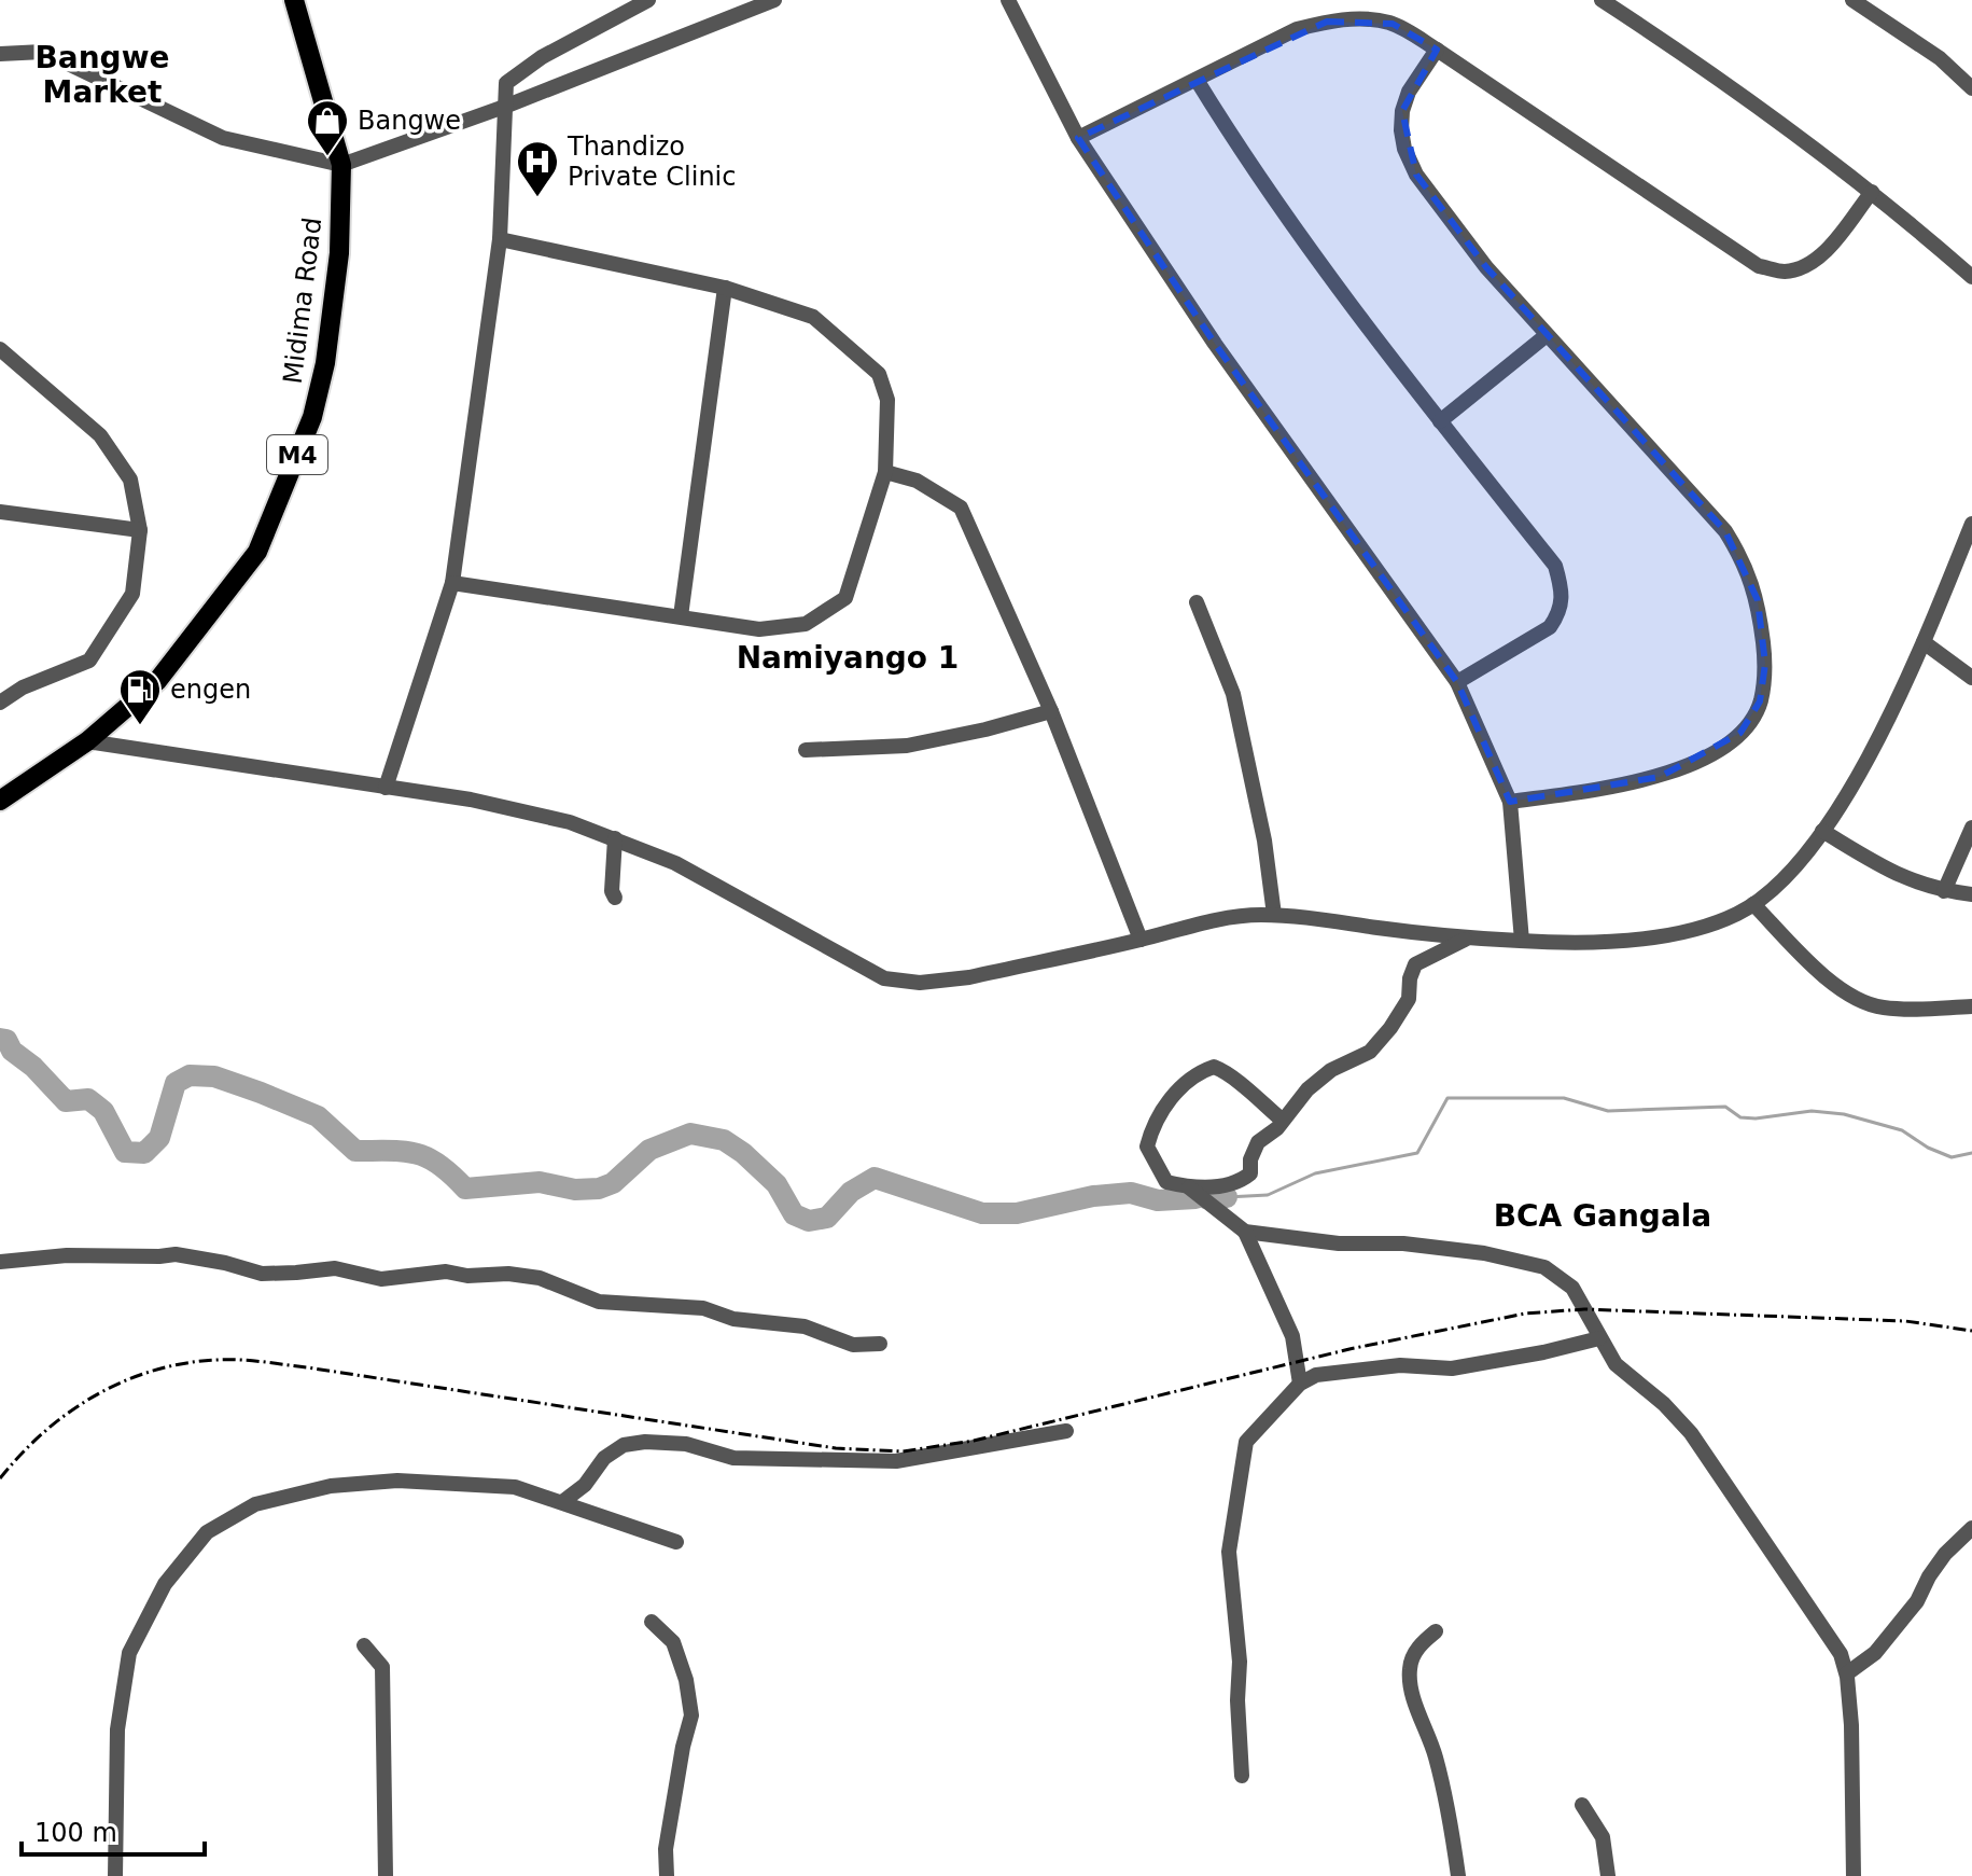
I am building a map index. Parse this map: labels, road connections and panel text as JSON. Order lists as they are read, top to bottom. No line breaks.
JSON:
{"streets":{"main road":["Midima Road","M4"]},"districts":["Bangwe Market","Namiyango 1","BCA Gangala"],"places":{"shop":["Bangwe"],"hospital":["Thandizo Private Clinic"],"fuel station":["engen"]},"scale_bar":"100 m"}
